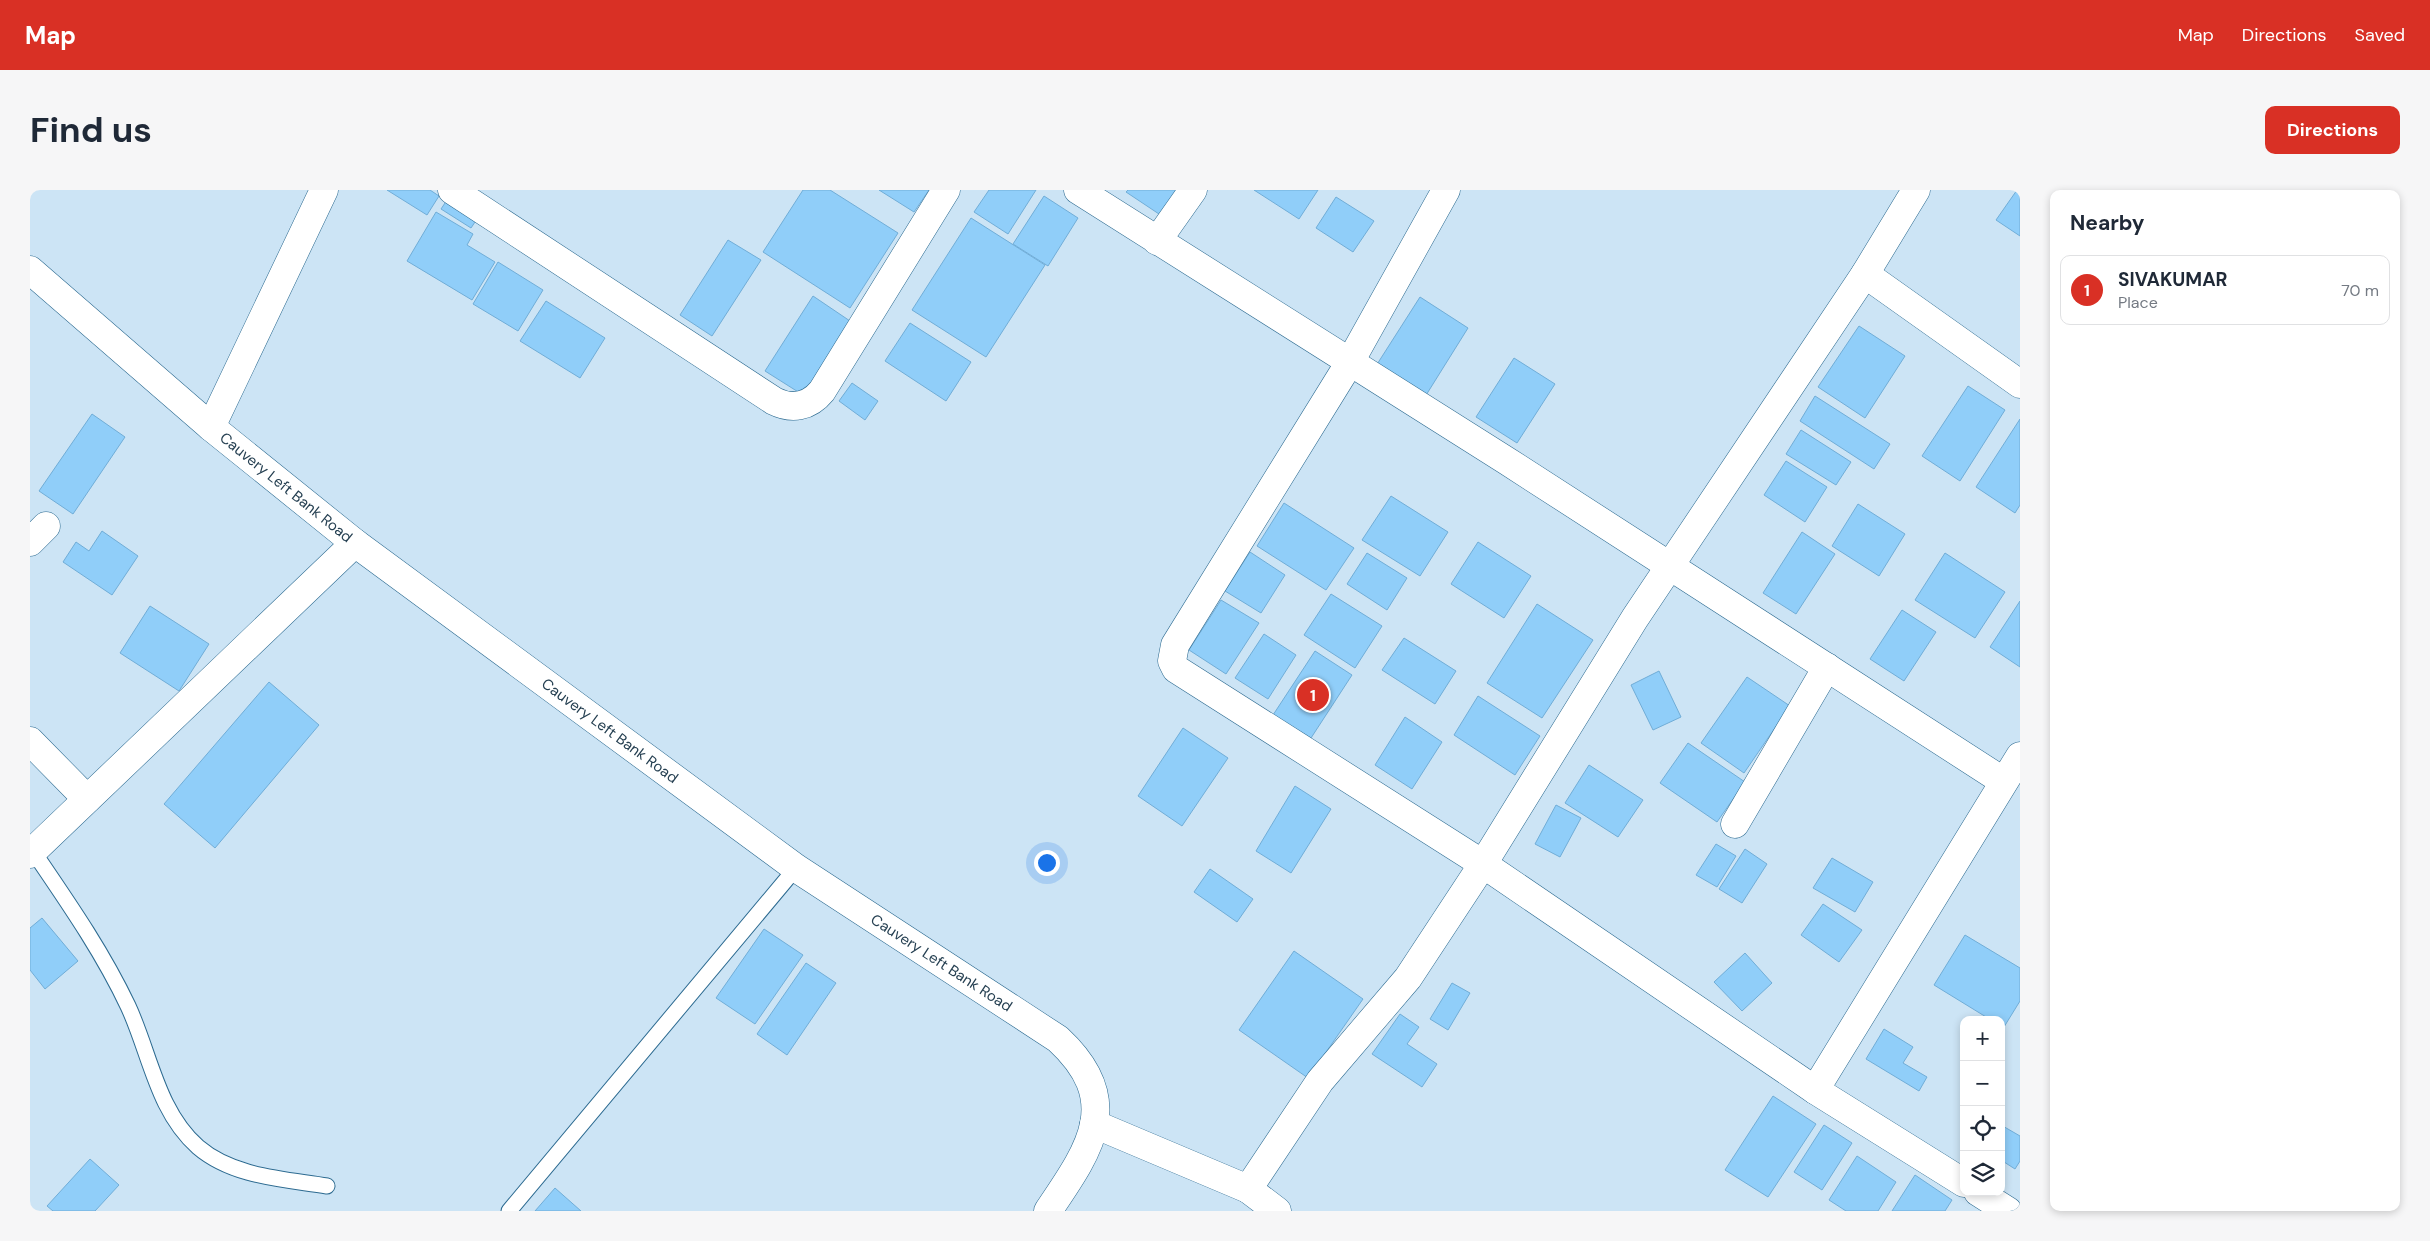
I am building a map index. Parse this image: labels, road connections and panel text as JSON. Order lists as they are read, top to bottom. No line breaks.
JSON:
{"streets":{"street":["Cauvery Left Bank Road"]},"page":{"header":"Map","nav":["Map","Directions","Saved"],"buttons":"Directions","title":"Find us","heading":"Nearby","list":[{"mark":"1","name":"SIVAKUMAR","note":"Place","value":"70 m"}],"pins":"1","map_buttons":["+","−"]}}
